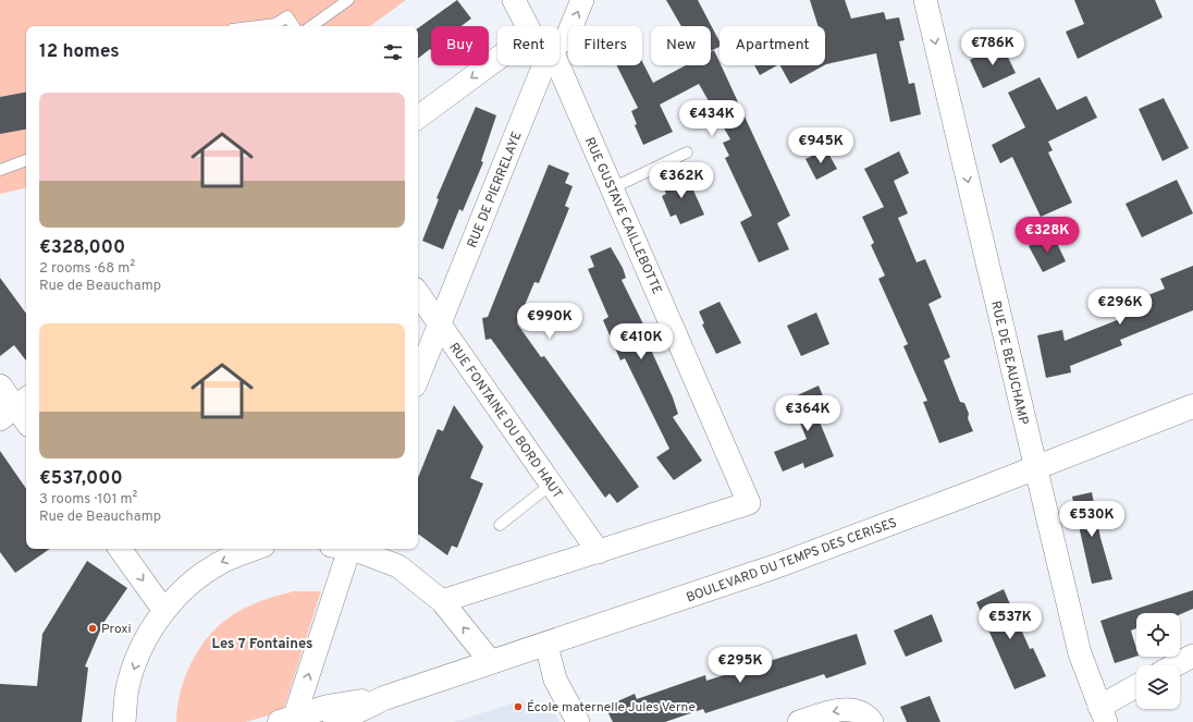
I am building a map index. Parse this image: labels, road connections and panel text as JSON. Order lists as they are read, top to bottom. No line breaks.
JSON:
{"streets":{"main road":["BOULEVARD DU TEMPS DES CERISES"],"street":["RUE DE PIERRELAYE","RUE GUSTAVE CAILLEBOTTE","RUE DE BEAUCHAMP","RUE FONTAINE DU BORD HAUT"]},"crossings":[["RUE DE PIERRELAYE","RUE FONTAINE DU BORD HAUT"],["RUE GUSTAVE CAILLEBOTTE","RUE FONTAINE DU BORD HAUT"],["RUE DE BEAUCHAMP","BOULEVARD DU TEMPS DES CERISES"]],"one_way":["RUE DE BEAUCHAMP"],"districts":["Les 7 Fontaines"],"places":["Proxi","École maternelle Jules Verne"],"page":{"chip":["Buy","Rent","Filters","New","Apartment"],"heading":"12 homes","price":["€786K","€434K","€945K","€362K","€328K","€296K","€990K","€410K","€364K","€530K","€537K","€295K"],"list":[{"name":"€328,000","note":"2 rooms · 68 m² · Rue de Beauchamp"},{"name":"€537,000","note":"3 rooms · 101 m² · Rue de Beauchamp"}]}}
